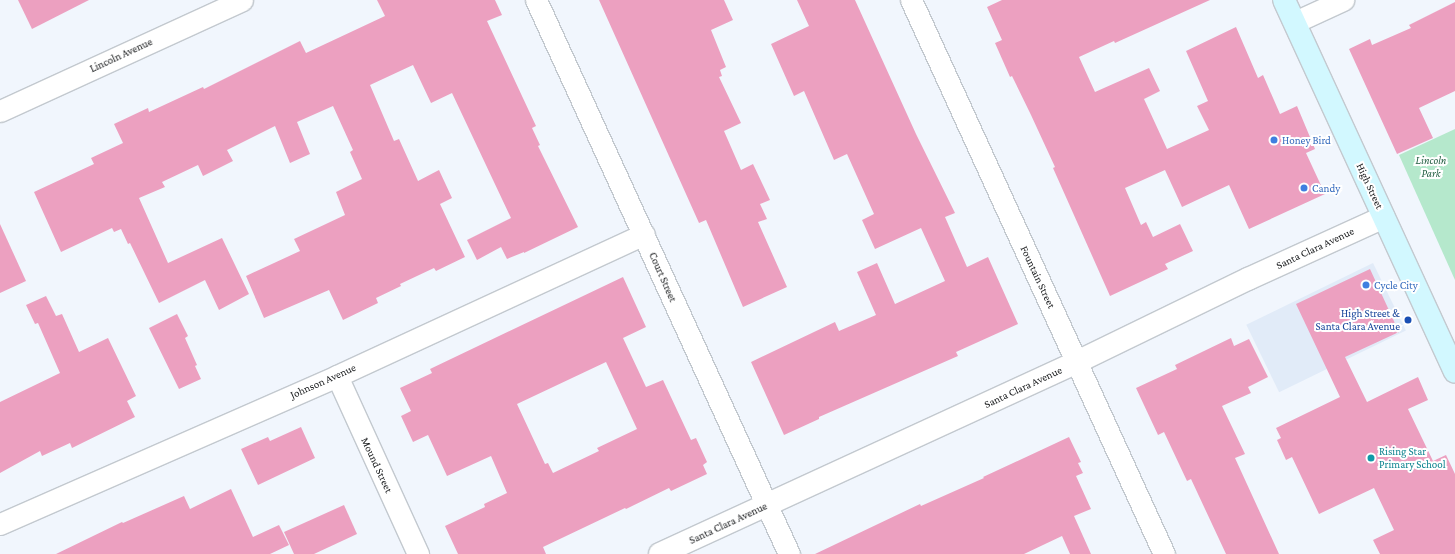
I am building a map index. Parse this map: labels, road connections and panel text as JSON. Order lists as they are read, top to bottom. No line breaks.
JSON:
{"streets":{"main road":["High Street"],"street":["Lincoln Avenue","Santa Clara Avenue","Court Street","Fountain Street","Johnson Avenue","Mound Street"]},"crossings":[["High Street","Santa Clara Avenue"],["Santa Clara Avenue","Court Street"],["Santa Clara Avenue","Fountain Street"],["Court Street","Johnson Avenue"],["Johnson Avenue","Mound Street"]],"parks":["Lincoln Park"],"places":["Honey Bird","Candy","Cycle City","High Street & Santa Clara Avenue","Rising Star Primary School"]}
